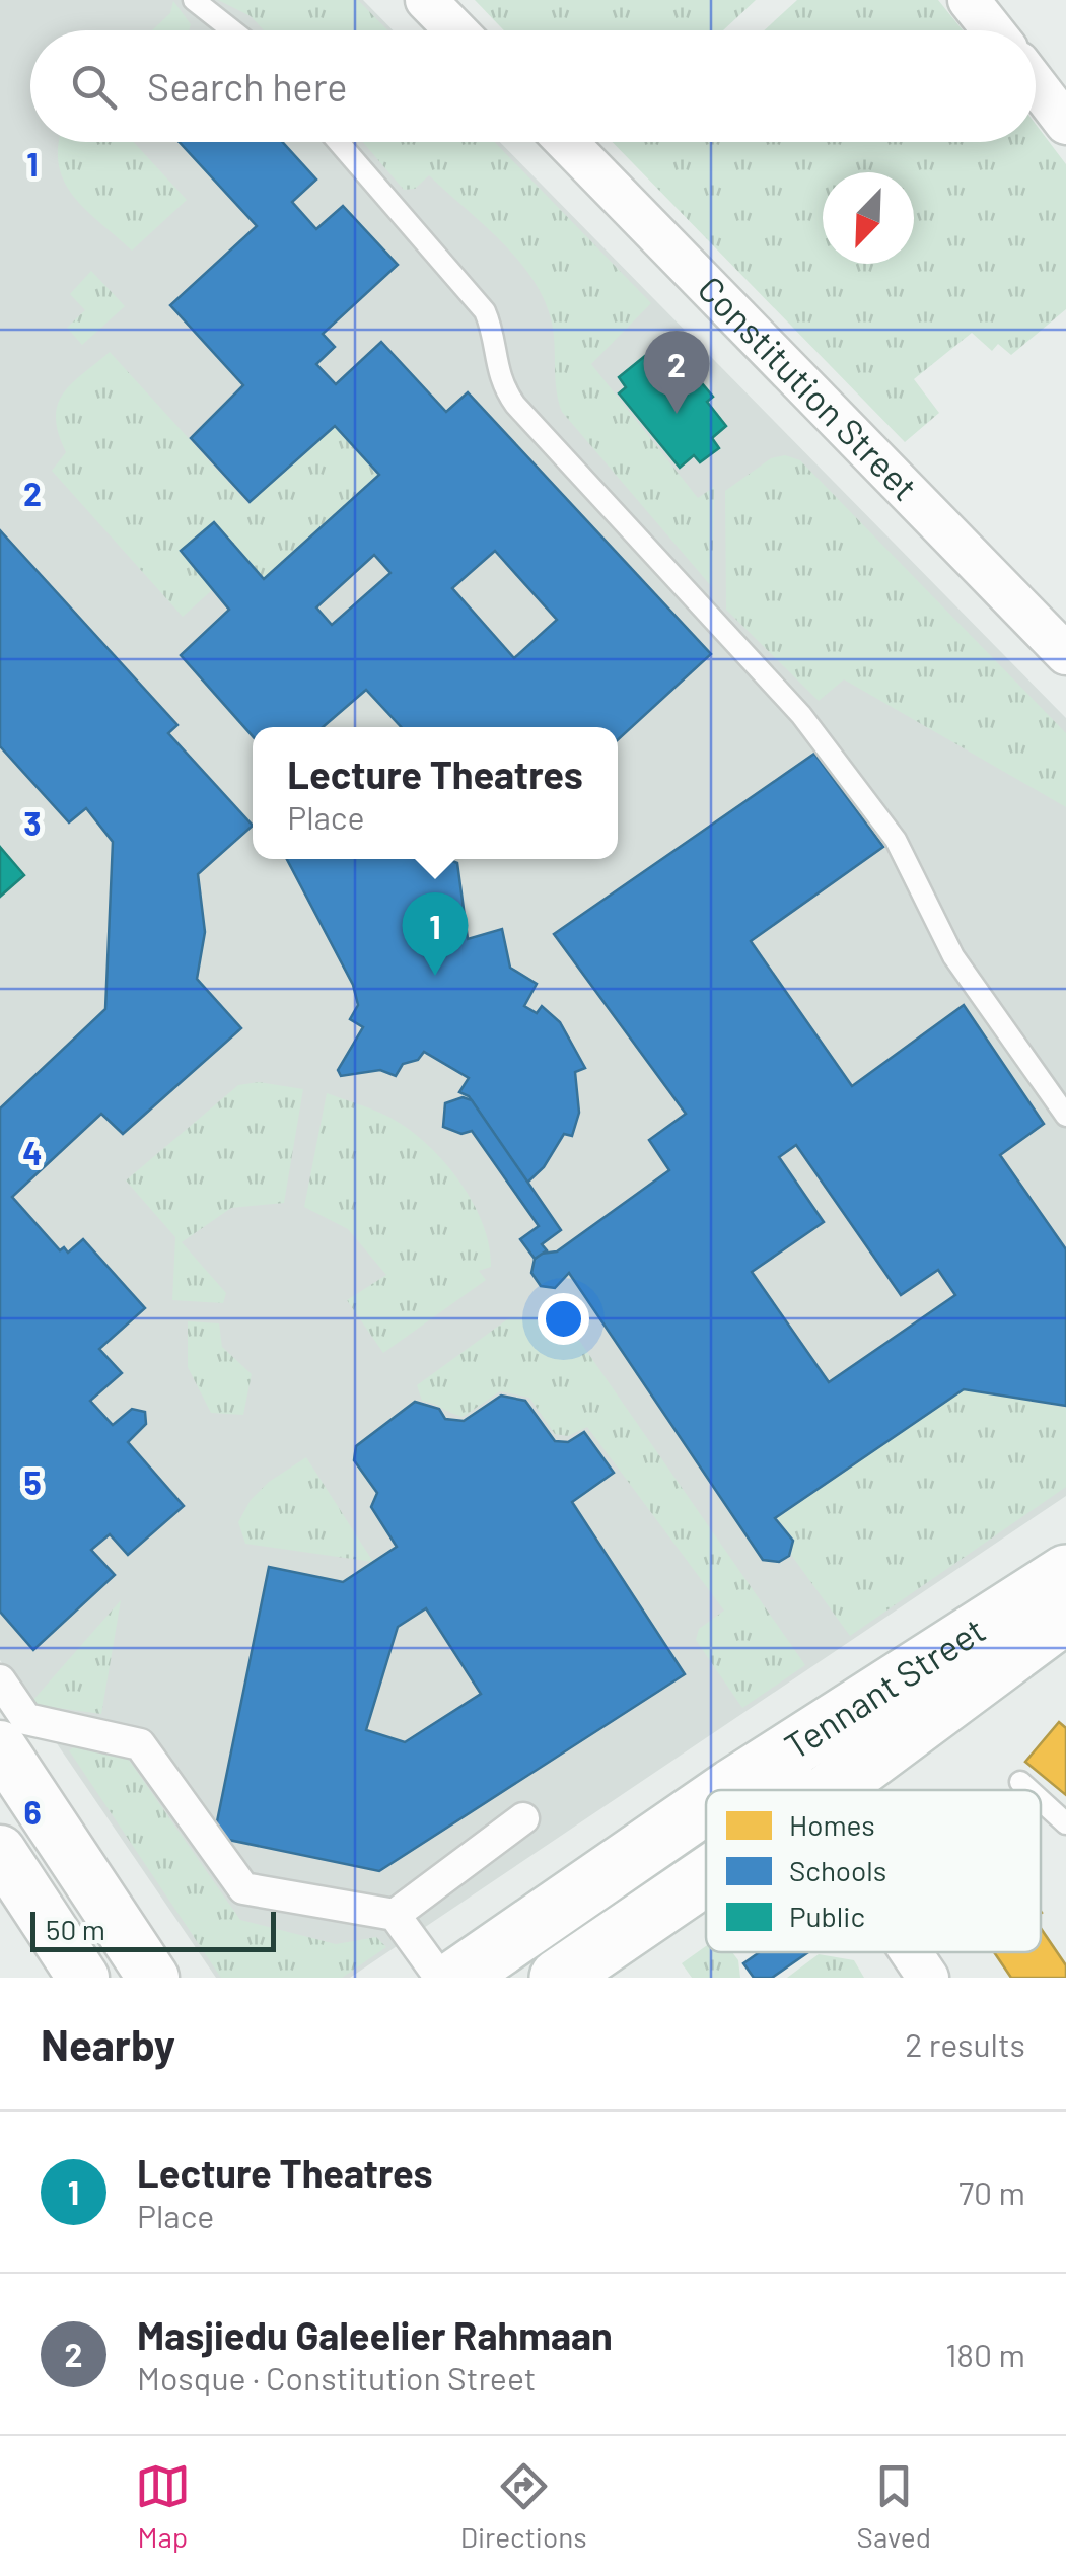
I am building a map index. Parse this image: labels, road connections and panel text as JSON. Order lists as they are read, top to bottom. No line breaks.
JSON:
{"streets":{"main road":["Tennant Street"],"street":["Constitution Street"]},"legend":["Homes","Schools","Public"],"scale_bar":"50 m","north":"bottom left","page":{"search":"Search here","pins":["2","1"],"popup":["Lecture Theatres","Place"],"scale":"50 m","heading":["Nearby","2 results"],"list":[{"mark":"1","name":"Lecture Theatres","note":"Place","value":"70 m"},{"mark":"2","name":"Masjiedu Galeelier Rahmaan","note":"Mosque · Constitution Street","value":"180 m"}],"nav":["Map","Directions","Saved"]},"grid":{"rows":["1","2","3","4","5","6"]}}
